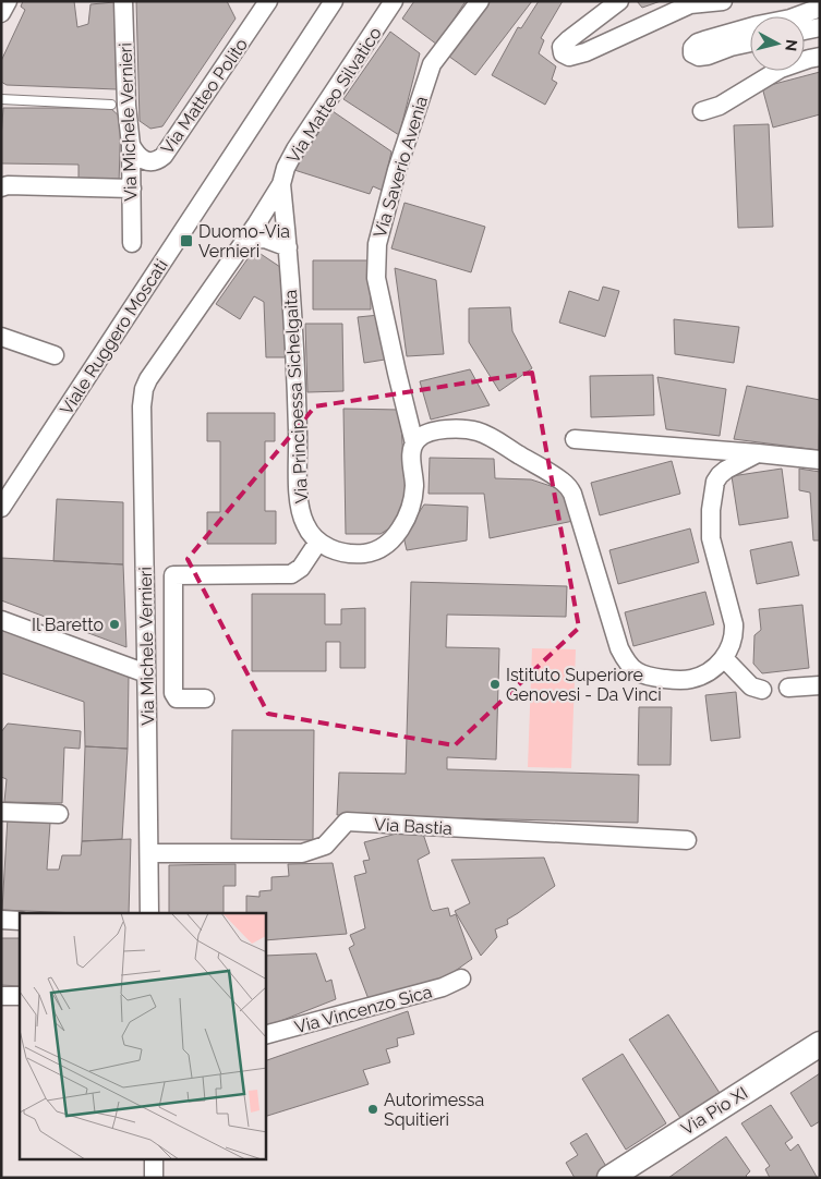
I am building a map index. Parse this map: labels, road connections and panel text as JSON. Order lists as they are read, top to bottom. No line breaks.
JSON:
{"streets":{"street":["Via Matteo Silvatico","Via Matteo Polito","Via Michele Vernieri","Via Saverio Avenia","Viale Ruggero Moscati","Via Principessa Sichelgaita","Via Bastia","Via Vincenzo Sica","Via Pio XI"]},"crossings":[["Via Matteo Silvatico","Via Michele Vernieri"],["Via Matteo Silvatico","Via Principessa Sichelgaita"],["Via Matteo Polito","Via Michele Vernieri"],["Via Michele Vernieri","Via Bastia"],["Via Saverio Avenia","Via Principessa Sichelgaita"]],"places":{"transit":["Duomo-Via Vernieri"],"other":["Il Baretto","Istituto Superiore Genovesi - Da Vinci","Autorimessa Squitieri"]},"north":"right"}
